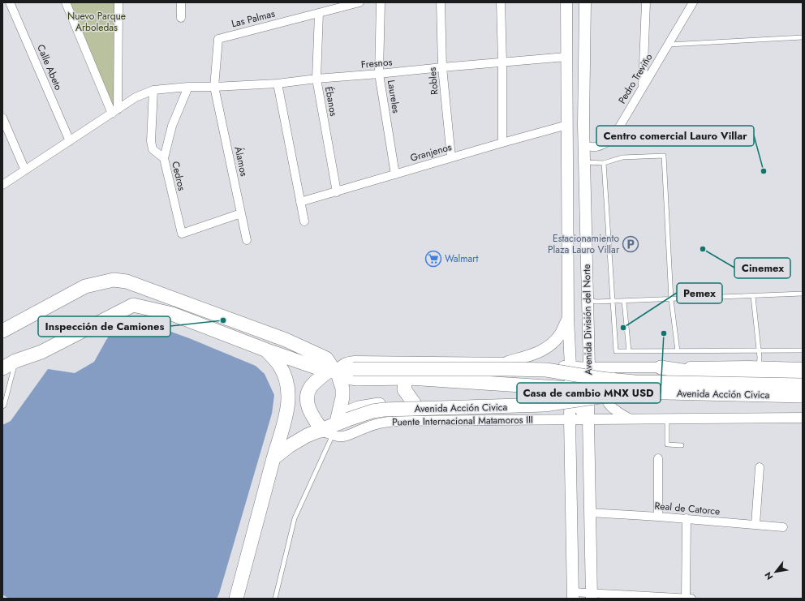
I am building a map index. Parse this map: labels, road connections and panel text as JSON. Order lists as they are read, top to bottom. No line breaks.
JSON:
{"streets":{"highway":["Avenida Acción Civica","Puente Internacional Matamoros III"],"main road":["Avenida División del Norte"],"street":["Las Palmas","Fresnos","Calle Abeto","Pedro Treviño","Robles","Laureles","Ébanos","Granjenos","Álamos","Cedros","Real de Catorce"]},"crossings":[["Las Palmas","Fresnos"],["Las Palmas","Ébanos"],["Las Palmas","Álamos"],["Fresnos","Calle Abeto"],["Fresnos","Robles"],["Fresnos","Laureles"],["Fresnos","Ébanos"],["Fresnos","Álamos"],["Fresnos","Cedros"],["Fresnos","Avenida División del Norte"],["Pedro Treviño","Avenida División del Norte"],["Robles","Granjenos"],["Laureles","Granjenos"],["Ébanos","Granjenos"],["Granjenos","Avenida División del Norte"],["Álamos","Cedros"],["Avenida División del Norte","Puente Internacional Matamoros III"],["Avenida División del Norte","Real de Catorce"],["Avenida Acción Civica","Puente Internacional Matamoros III"]],"parks":["Nuevo Parque Arboledas"],"places":{"other":["Centro comercial Lauro Villar","Cinemex","Inspección de Camiones","Pemex","Casa de cambio MNX USD"],"parking":["Estacionamiento Plaza Lauro Villar"],"supermarket":["Walmart"]},"north":"bottom left"}
